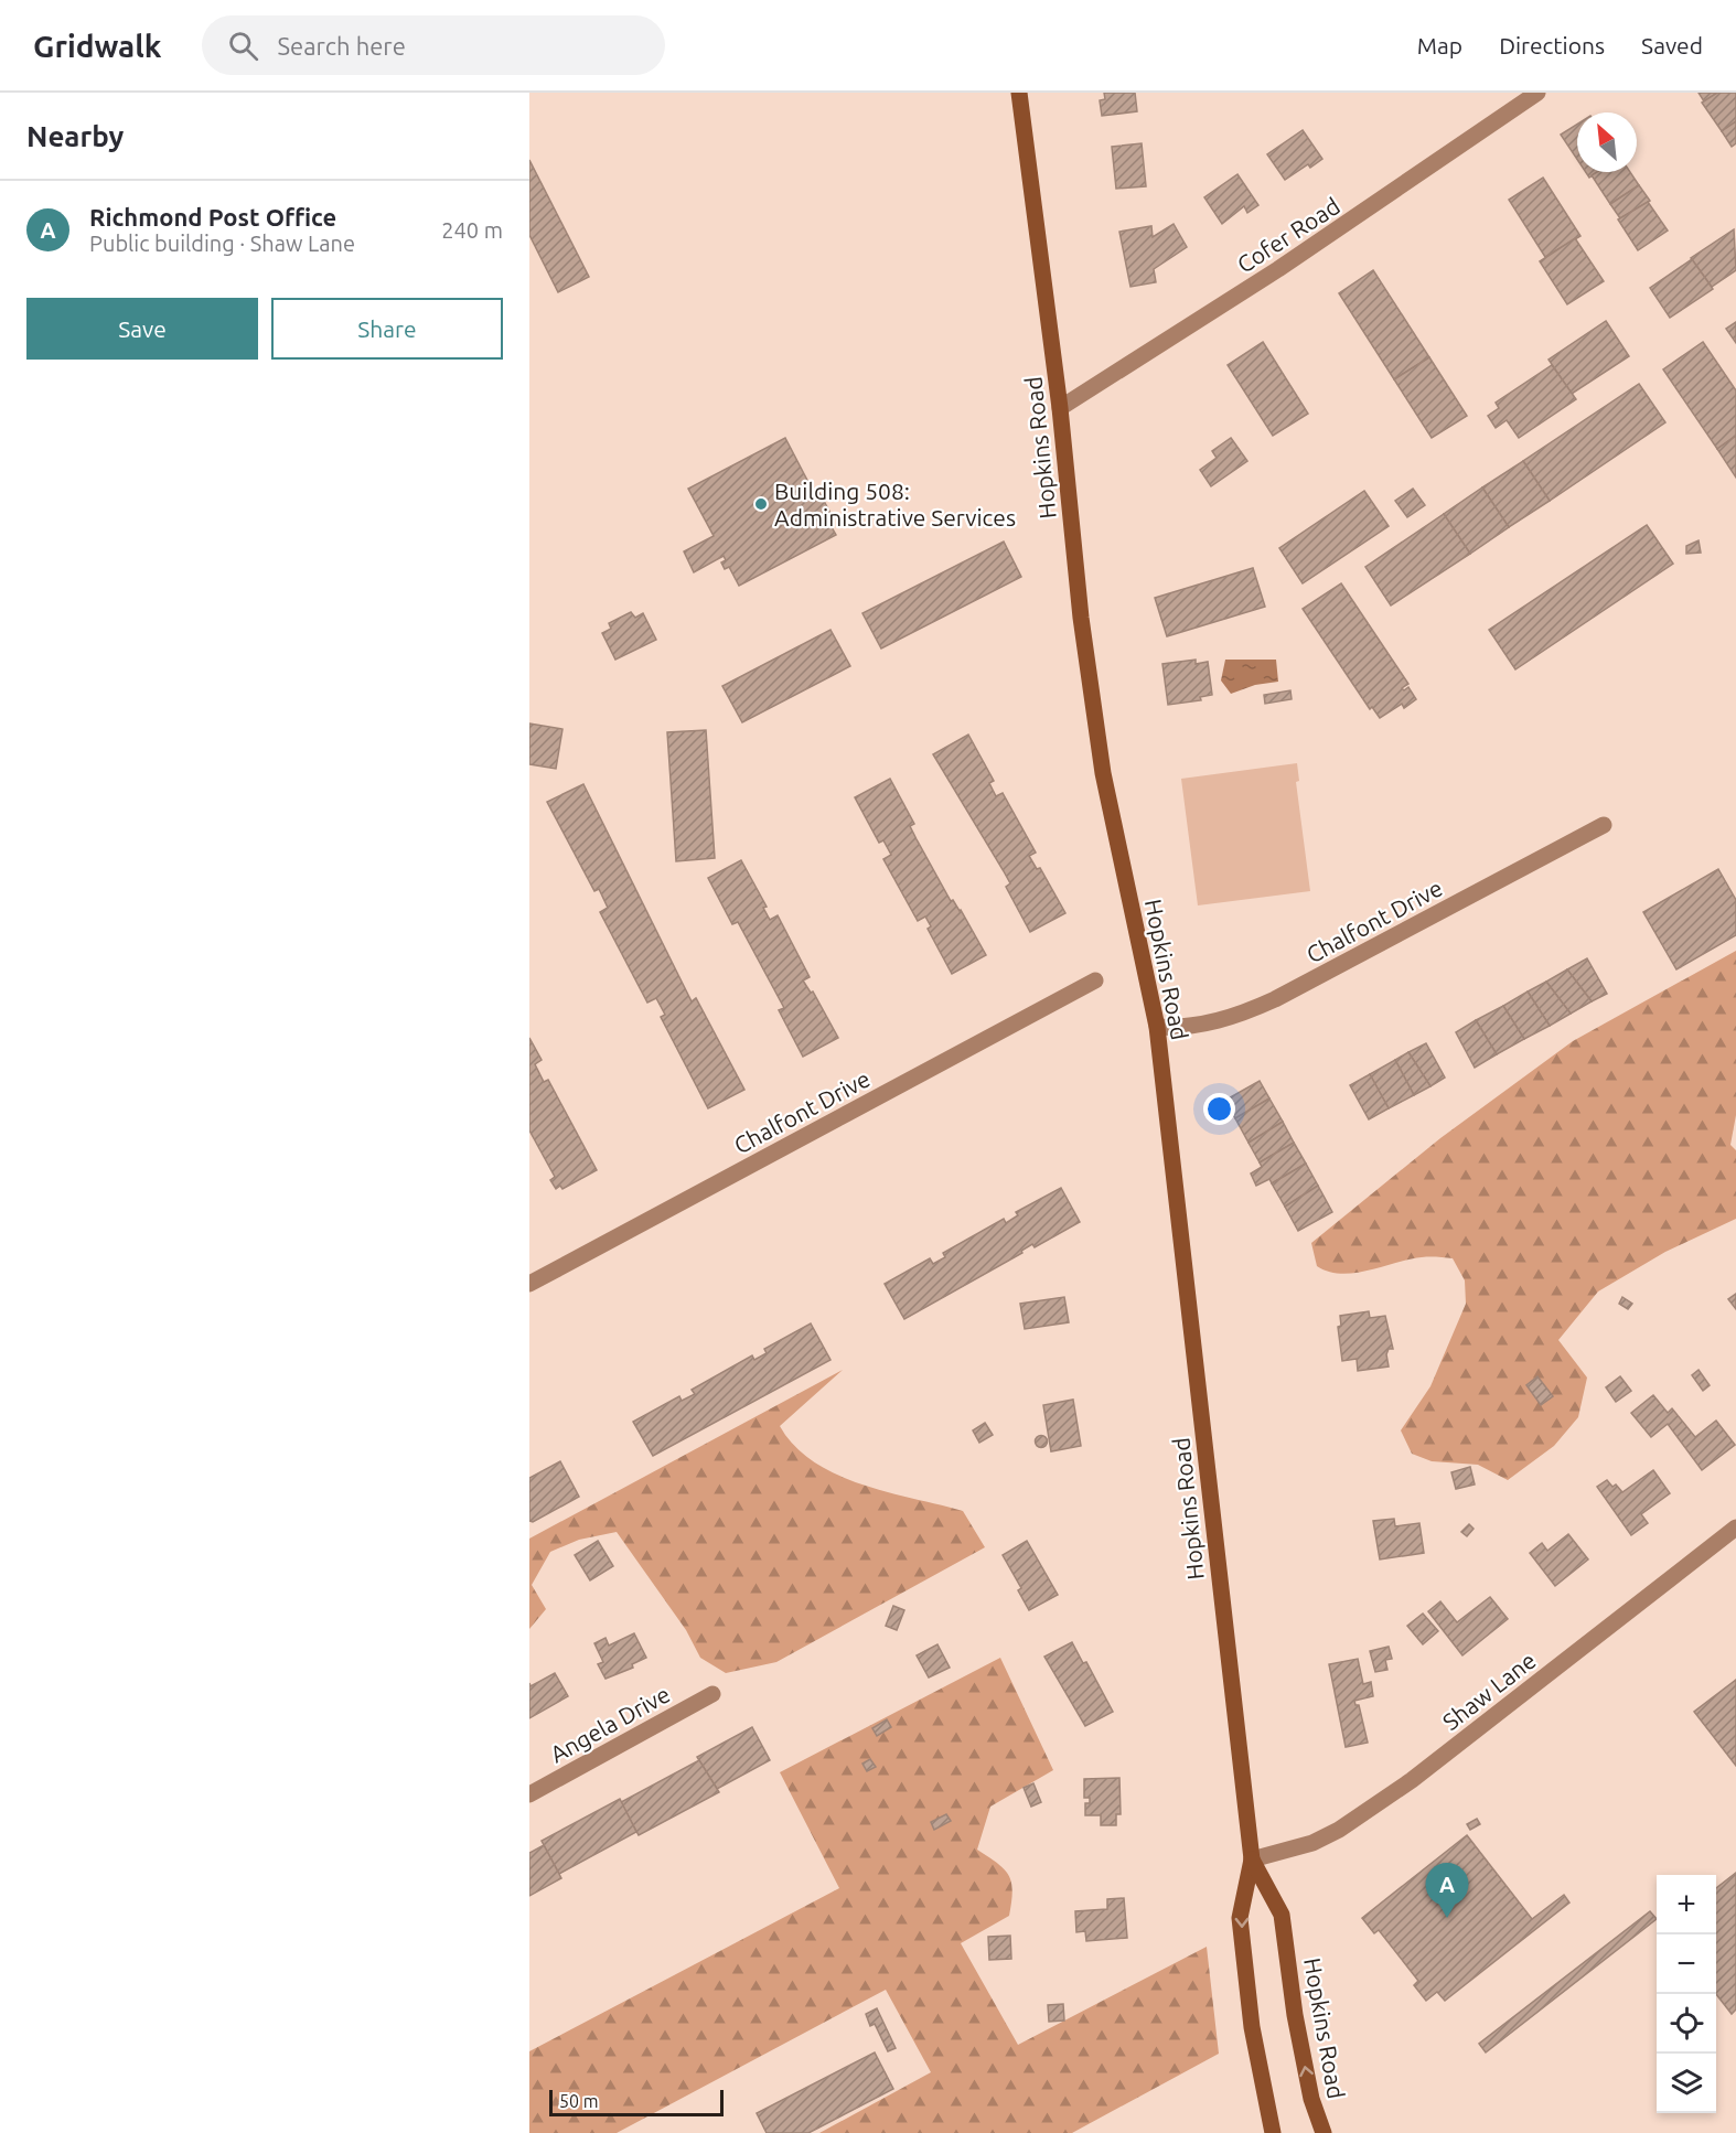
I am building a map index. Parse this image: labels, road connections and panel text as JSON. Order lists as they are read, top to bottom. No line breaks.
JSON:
{"streets":{"main road":["Hopkins Road"],"street":["Cofer Road","Chalfont Drive","Shaw Lane","Angela Drive"]},"crossings":[["Cofer Road","Hopkins Road"],["Hopkins Road","Chalfont Drive"],["Hopkins Road","Shaw Lane"]],"places":["Building 508: Administrative Services"],"scale_bar":"50 m","north":"top left","page":{"header":"Gridwalk","search":"Search here","nav":["Map","Directions","Saved"],"heading":"Nearby","list":[{"mark":"A","name":"Richmond Post Office","note":"Public building · Shaw Lane","value":"240 m"}],"buttons":["Save","Share"],"pins":"A","map_buttons":["+","−"],"scale":"50 m"}}
